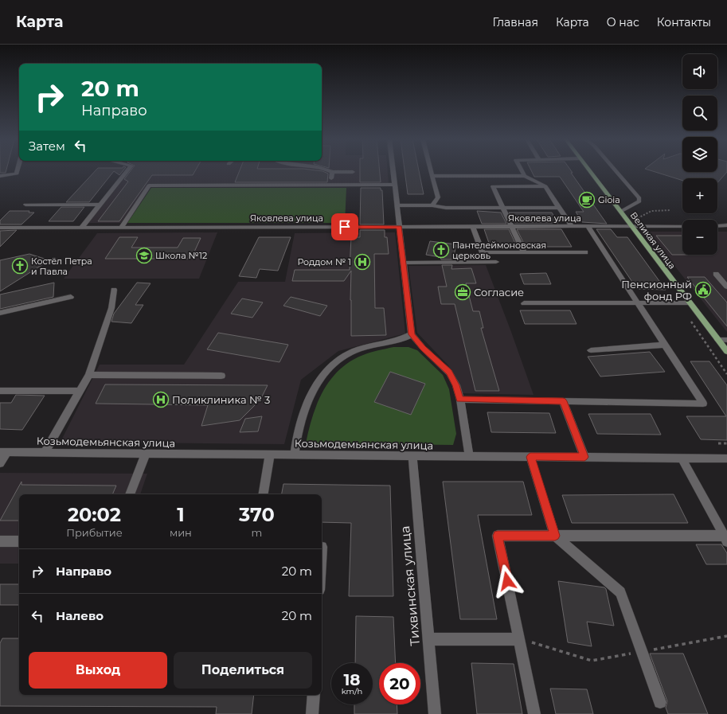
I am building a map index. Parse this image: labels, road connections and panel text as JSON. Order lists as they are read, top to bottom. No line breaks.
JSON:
{"streets":{"main road":["Великая улица"],"street":["Яковлева улица","Козьмодемьянская улица","Тихвинская улица"]},"crossings":[["Яковлева улица","Великая улица"],["Козьмодемьянская улица","Тихвинская улица"]],"places":{"cafe":["Gioia"],"church":["Пантелеймоновская церковь","Костёл Петра и Павла"],"school or university":["Школа №12"],"hospital":["Роддом № 1","Поликлиника № 3"],"public building":["Пенсионный фонд РФ"],"office":["Согласие"]},"page":{"header":"Карта","nav":["Главная","Карта","О нас","Контакты"],"map_buttons":["+","−"],"turn":["20 m","Направо"],"then":"Затем","eta":["20:02","Прибытие","1","мин","370","m"],"list":[{"name":"Направо","value":"20 m"},{"name":"Налево","value":"20 m"}],"buttons":["Выход","Поделиться"],"speed":"18 km/h","limit":"20"}}
